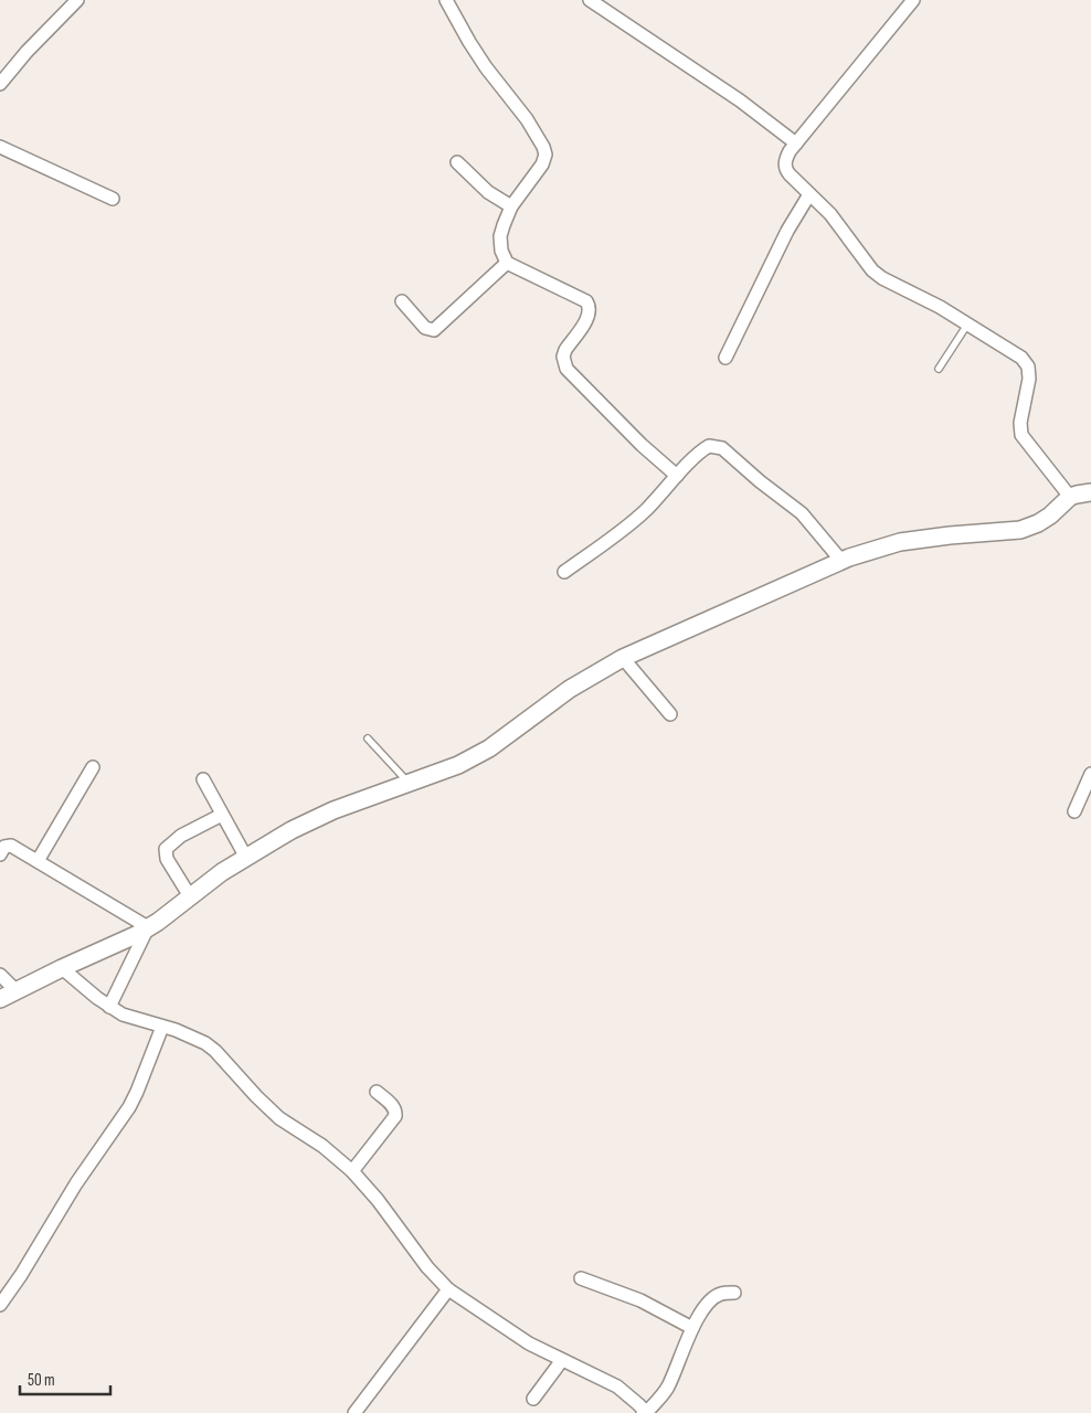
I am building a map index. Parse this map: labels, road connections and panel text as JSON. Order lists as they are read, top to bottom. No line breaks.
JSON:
{"scale_bar":"50 m"}
